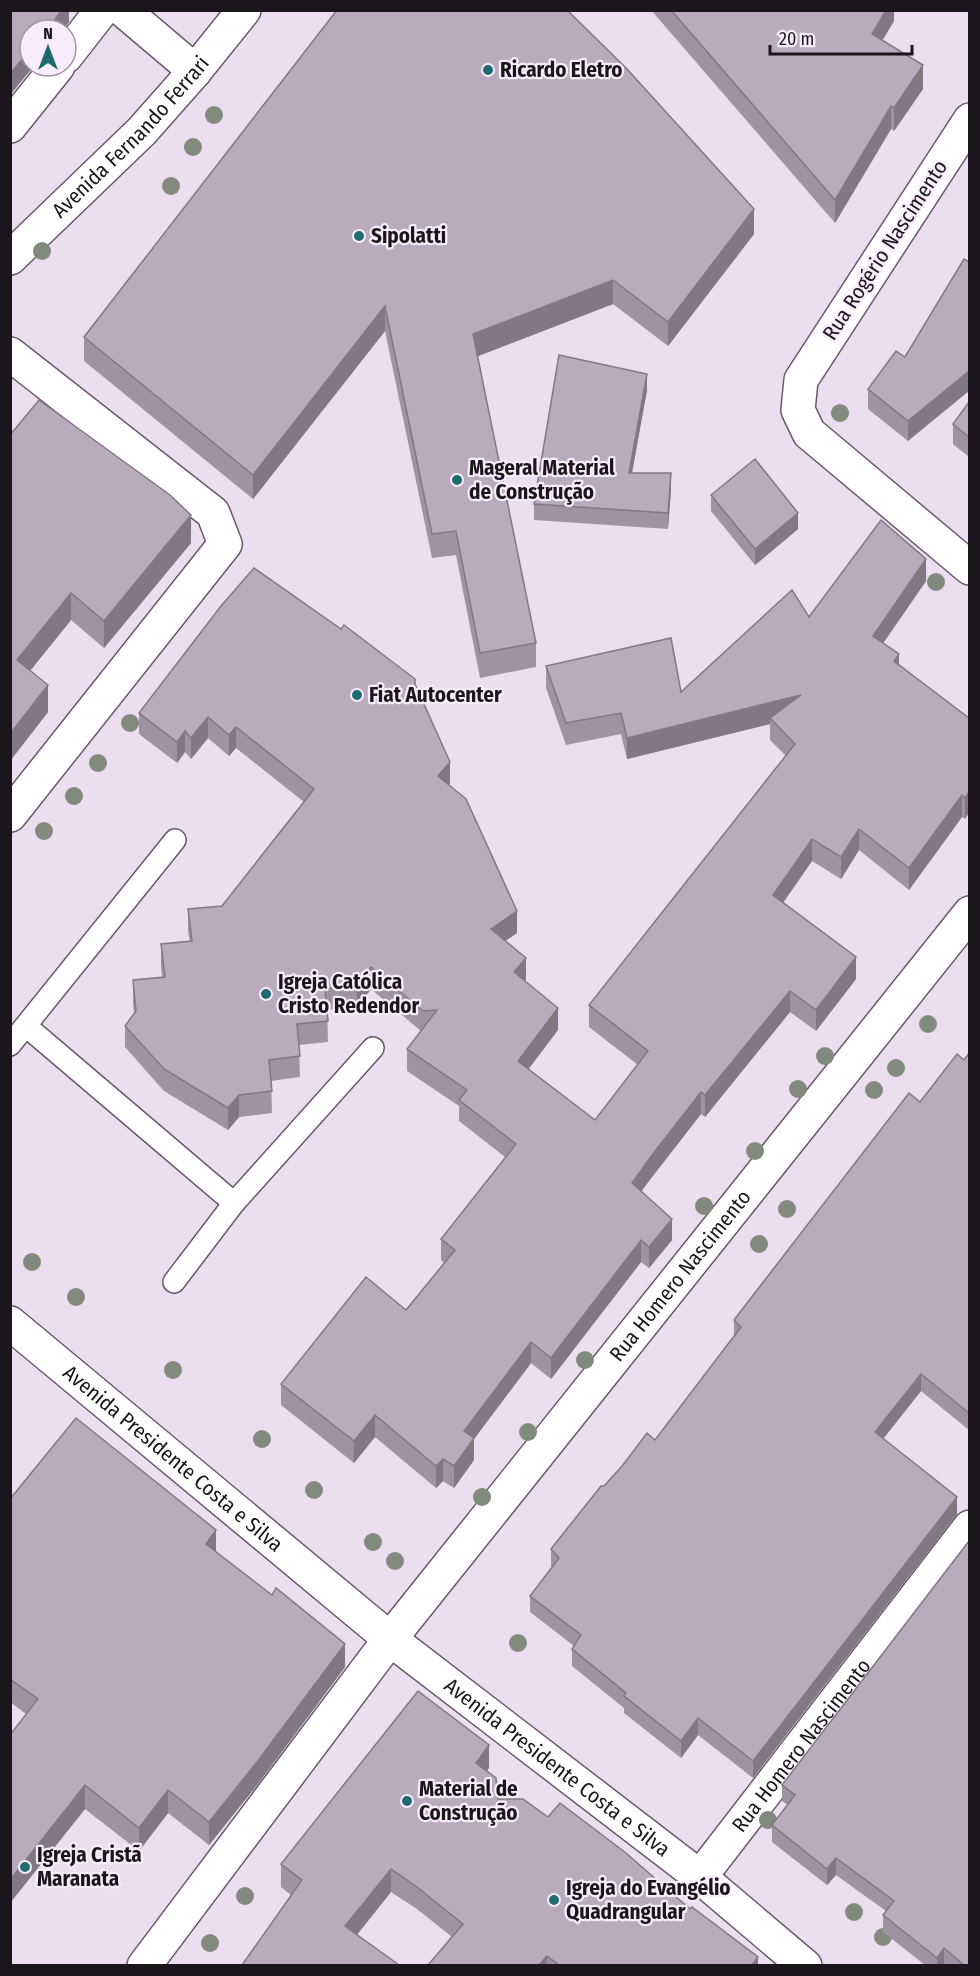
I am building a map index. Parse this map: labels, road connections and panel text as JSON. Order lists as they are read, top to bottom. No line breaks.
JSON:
{"streets":{"street":["Avenida Fernando Ferrari","Rua Rogério Nascimento","Rua Homero Nascimento","Avenida Presidente Costa e Silva"]},"crossings":[["Rua Homero Nascimento","Avenida Presidente Costa e Silva"]],"places":["Ricardo Eletro","Sipolatti","Mageral Material de Construção","Fiat Autocenter","Igreja Católica Cristo Redendor","Material de Construção","Igreja Cristã Maranata","Igreja do Evangélio Quadrangular"],"scale_bar":"20 m","north":"top"}
